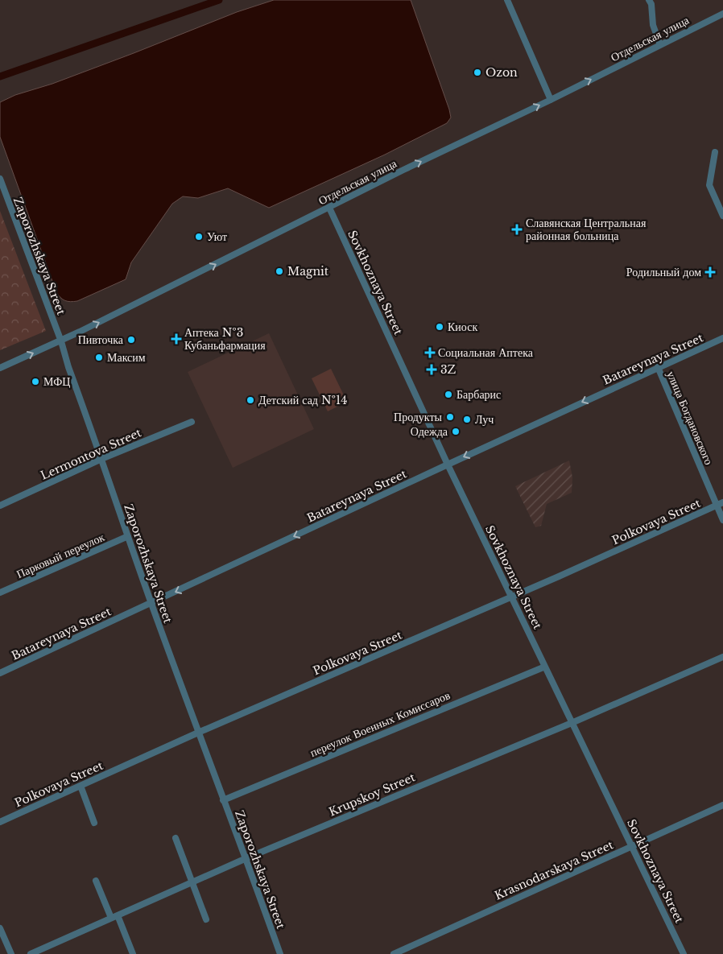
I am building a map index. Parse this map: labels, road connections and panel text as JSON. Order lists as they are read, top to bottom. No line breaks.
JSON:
{"streets":{"street":["Отдельская улица","Zaporozhskaya Street","Sovkhoznaya Street","Batareynaya Street","улица Богдановского","Lermontova Street","Polkovaya Street","Парковый переулок","переулок Военных Комиссаров","Krupskoy Street","Krasnodarskaya Street"]},"crossings":[["Отдельская улица","Zaporozhskaya Street"],["Отдельская улица","Sovkhoznaya Street"],["Zaporozhskaya Street","Batareynaya Street"],["Zaporozhskaya Street","Lermontova Street"],["Zaporozhskaya Street","Polkovaya Street"],["Zaporozhskaya Street","Парковый переулок"],["Zaporozhskaya Street","переулок Военных Комиссаров"],["Zaporozhskaya Street","Krupskoy Street"],["Sovkhoznaya Street","Batareynaya Street"],["Sovkhoznaya Street","Polkovaya Street"],["Sovkhoznaya Street","переулок Военных Комиссаров"],["Sovkhoznaya Street","Krupskoy Street"],["Sovkhoznaya Street","Krasnodarskaya Street"],["Batareynaya Street","улица Богдановского"],["улица Богдановского","Polkovaya Street"]],"one_way":["Отдельская улица","Batareynaya Street"],"places":{"other":["Ozon","Уют","Magnit","Киоск","Пивточка","Максим","МФЦ","Барбарис","Детский сад №14","Продукты","Луч","Одежда"],"health":["Славянская Центральная районная больница","Родильный дом","Аптека №3 Кубаньфармация","Социальная Аптека","3Z"]}}
